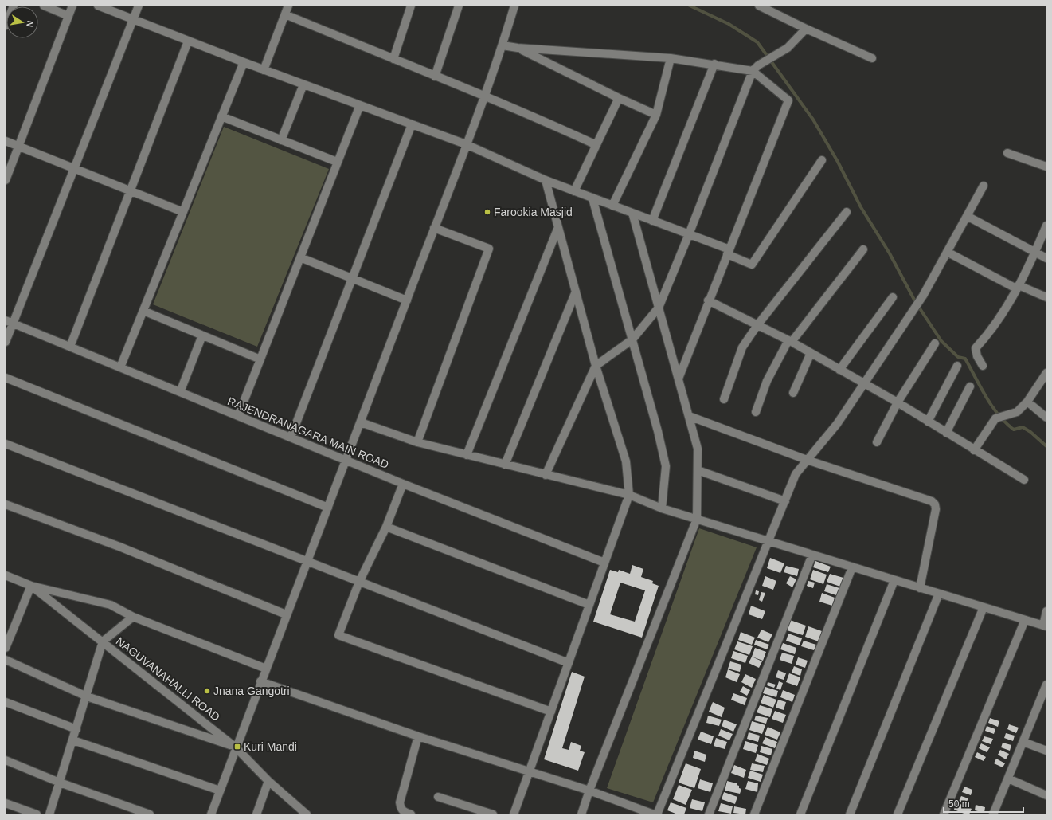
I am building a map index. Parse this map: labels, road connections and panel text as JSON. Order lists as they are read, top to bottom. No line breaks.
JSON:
{"streets":{"street":["RAJENDRANAGARA MAIN ROAD","NAGUVANAHALLI ROAD"]},"places":{"other":["Farookia Masjid","Jnana Gangotri"],"transit":["Kuri Mandi"]},"scale_bar":"50 m","north":"right"}
